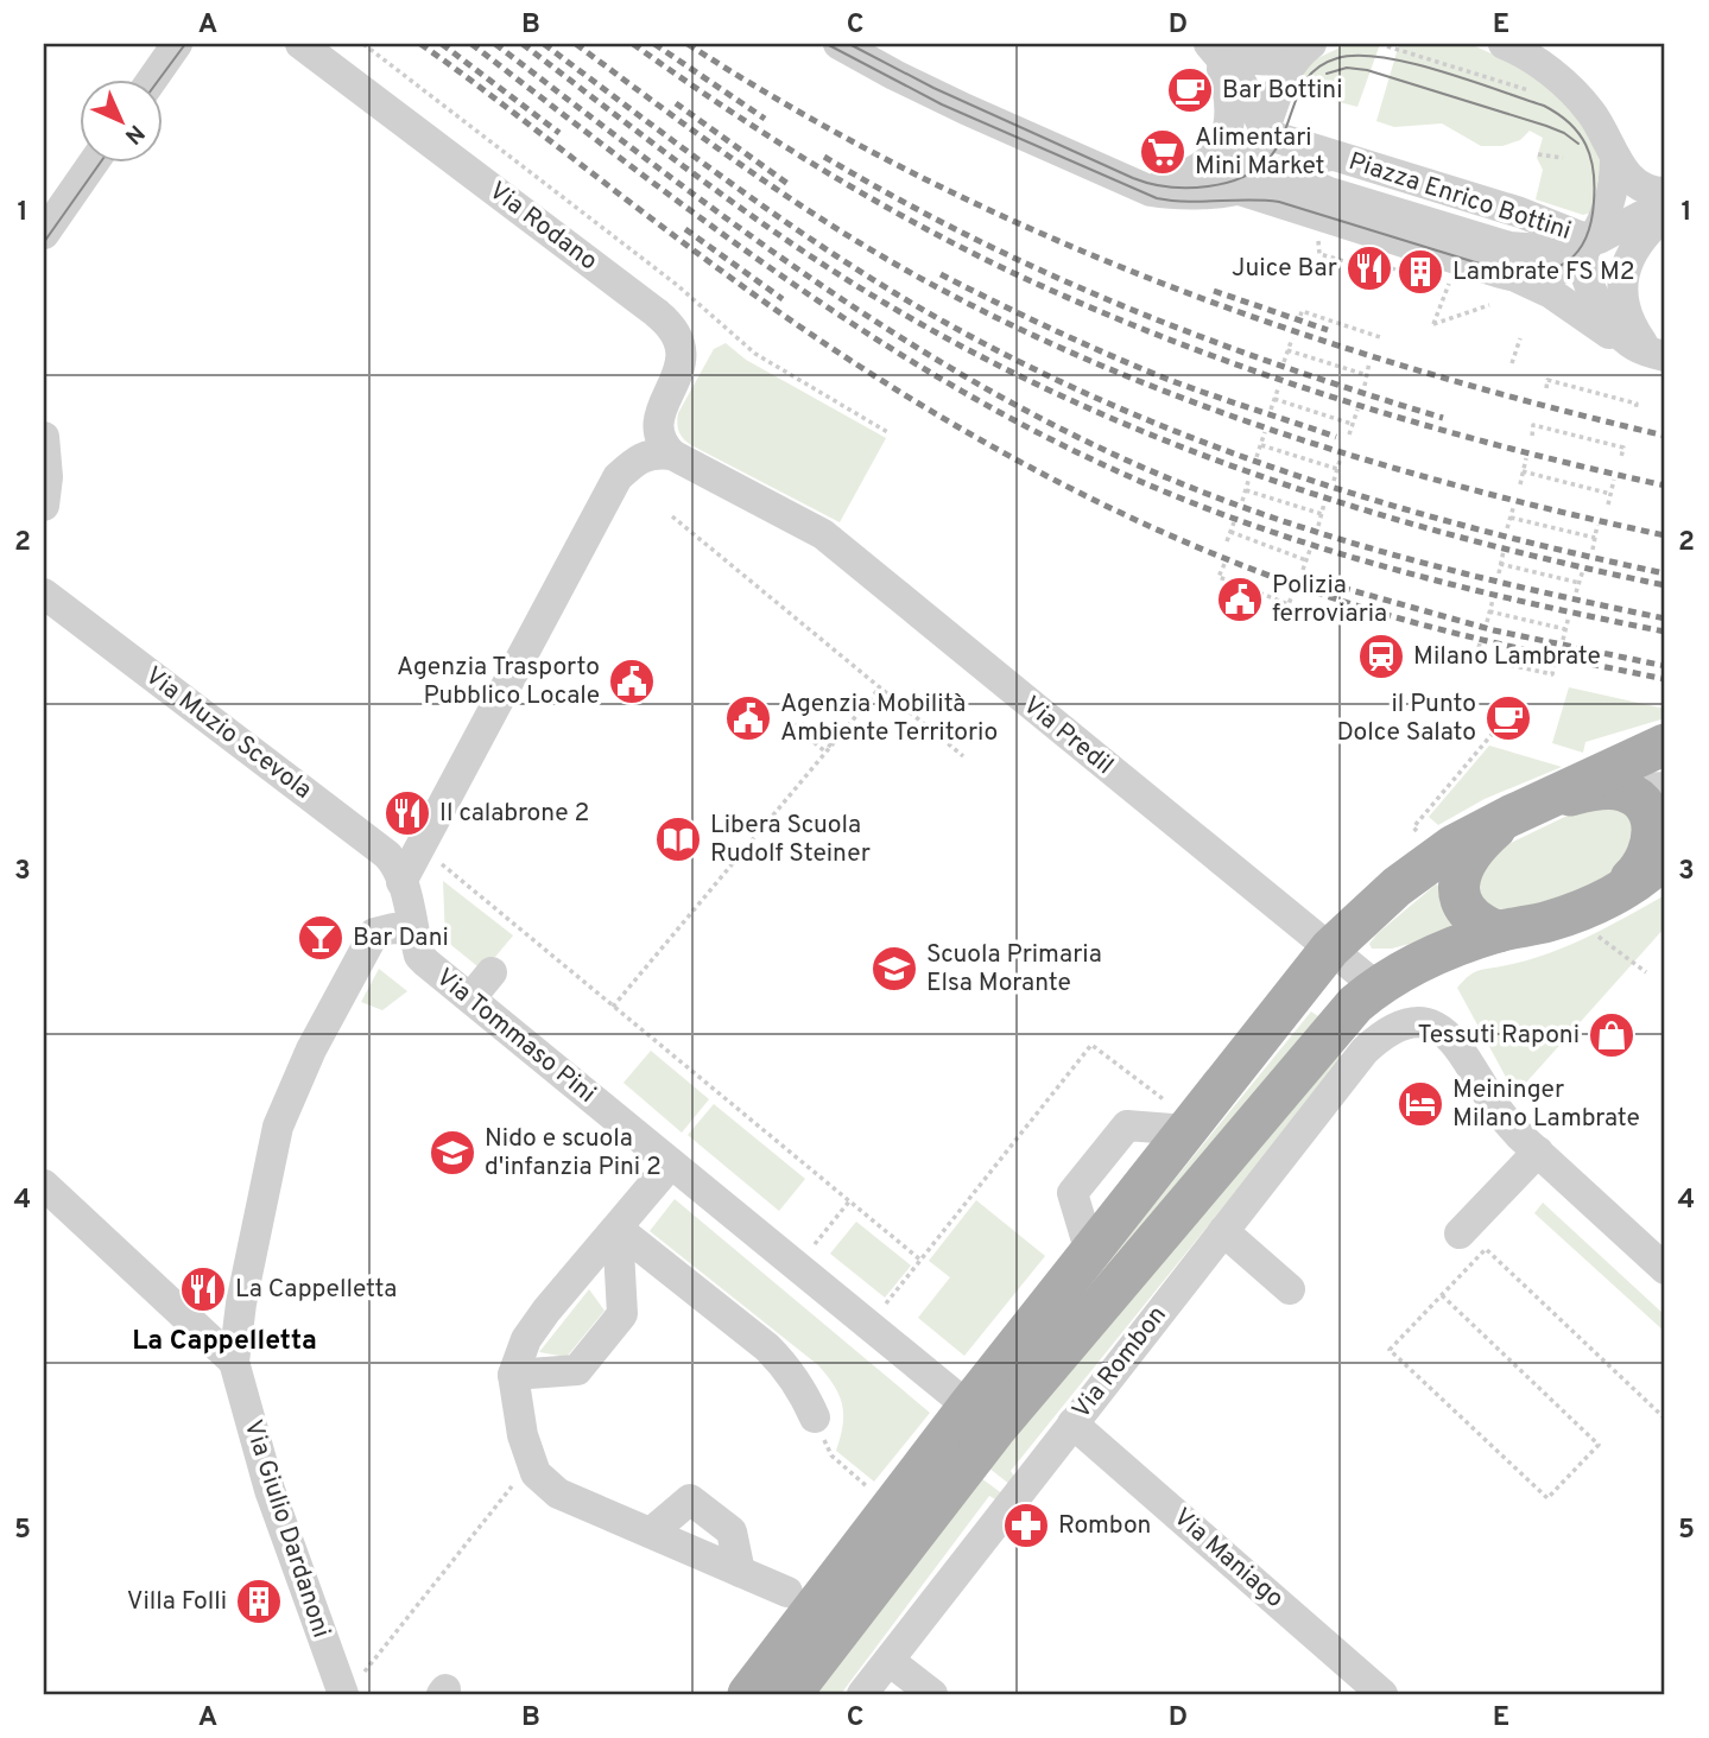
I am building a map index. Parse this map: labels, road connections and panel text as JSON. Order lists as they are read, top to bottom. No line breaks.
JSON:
{"streets":{"main road":["Via Rombon"],"street":["Piazza Enrico Bottini","Via Rodano","Via Muzio Scevola","Via Predil","Via Tommaso Pini","Via Giulio Dardanoni","Via Maniago"]},"crossings":[["Via Rodano","Via Predil"],["Via Muzio Scevola","Via Tommaso Pini"],["Via Predil","Via Rombon"],["Via Tommaso Pini","Via Rombon"],["Via Rombon","Via Maniago"]],"districts":["La Cappelletta"],"places":{"cafe":["Bar Bottini","il Punto Dolce Salato"],"supermarket":["Alimentari Mini Market"],"restaurant":["Juice Bar","Il calabrone 2","La Cappelletta"],"building":["Lambrate FS M2","Villa Folli"],"public building":["Polizia ferroviaria","Agenzia Trasporto Pubblico Locale","Agenzia Mobilità Ambiente Territorio"],"station":["Milano Lambrate"],"library":["Libera Scuola Rudolf Steiner"],"bar":["Bar Dani"],"school or university":["Scuola Primaria Elsa Morante","Nido e scuola d'infanzia Pini 2"],"shop":["Tessuti Raponi"],"hotel":["Meininger Milano Lambrate"],"pharmacy":["Rombon"]},"north":"bottom right","grid":{"columns":["A","B","C","D","E"],"rows":["1","2","3","4","5"]}}
